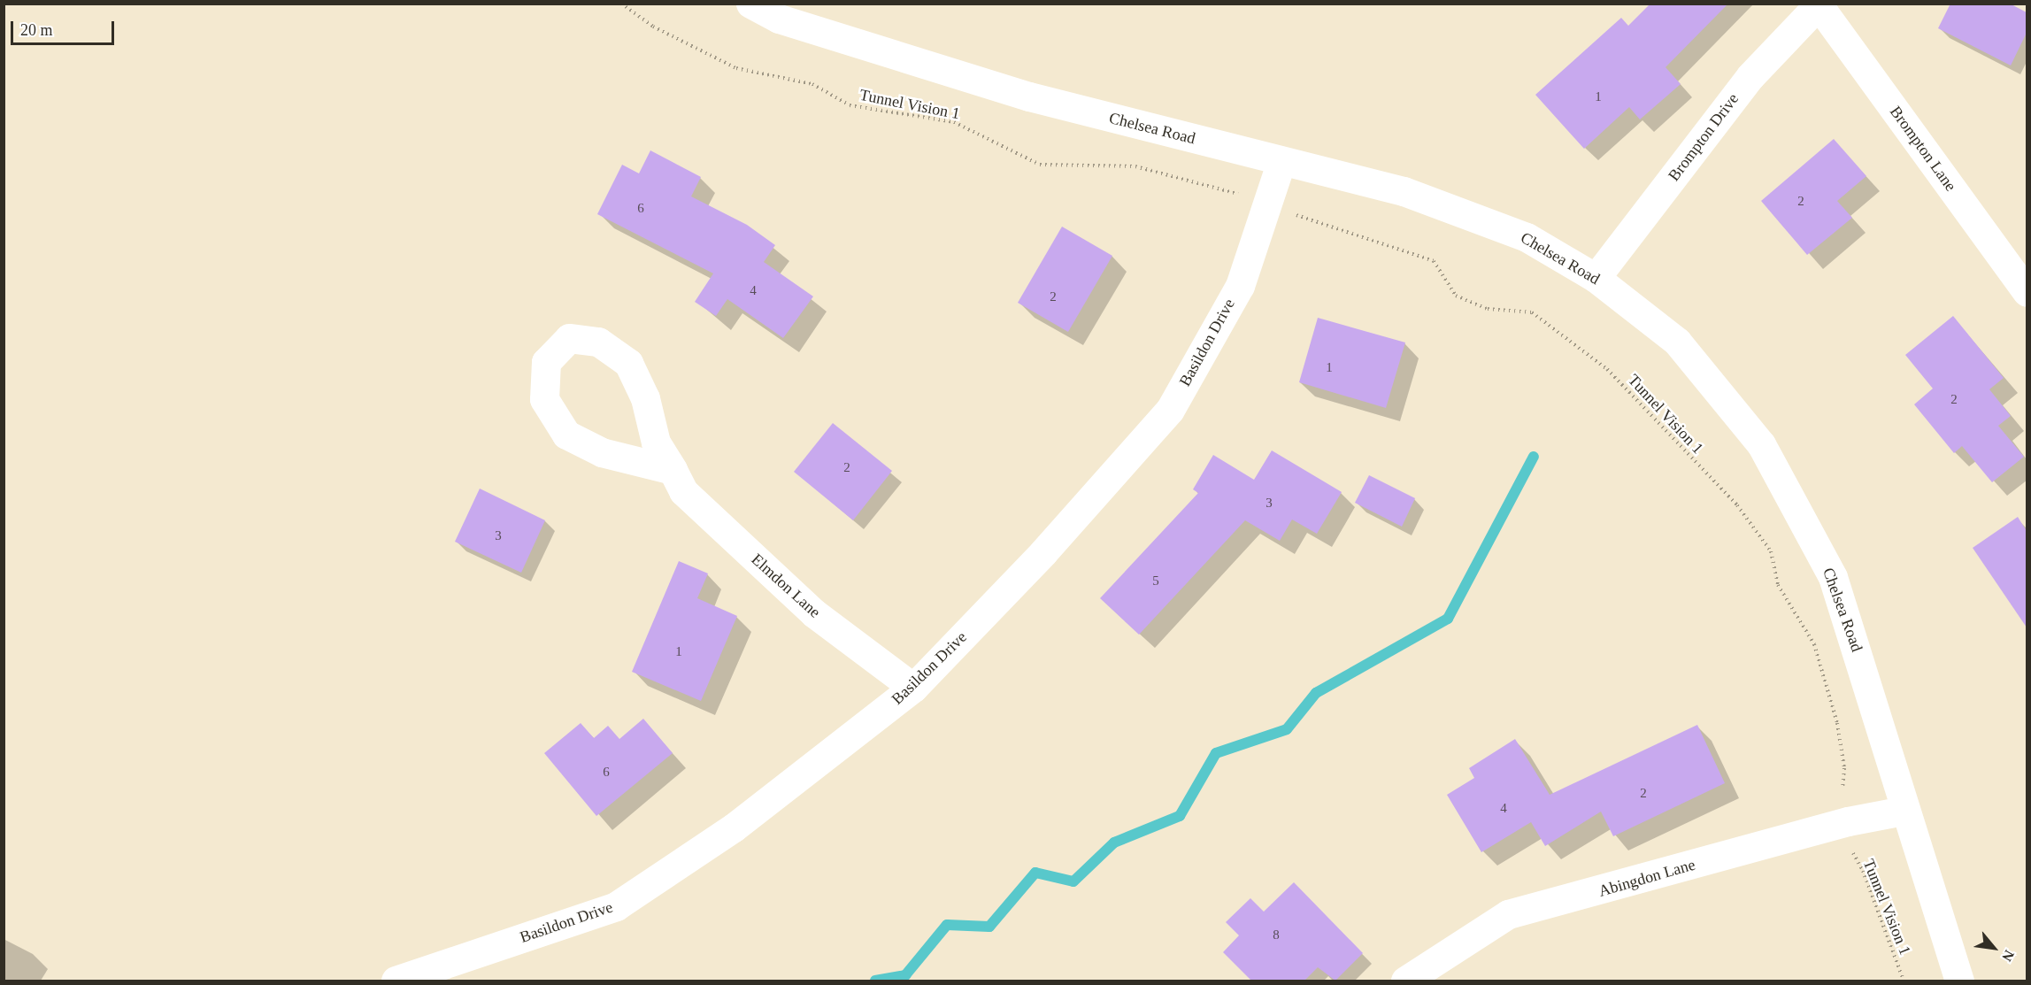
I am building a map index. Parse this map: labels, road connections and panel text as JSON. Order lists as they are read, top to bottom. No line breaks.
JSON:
{"streets":{"street":["Chelsea Road","Brompton Drive","Brompton Lane","Basildon Drive","Elmdon Lane","Abingdon Lane"],"path":["Tunnel Vision 1"]},"crossings":[["Chelsea Road","Brompton Drive"],["Chelsea Road","Basildon Drive"],["Chelsea Road","Abingdon Lane"],["Brompton Drive","Brompton Lane"],["Basildon Drive","Elmdon Lane"]],"house_numbers":["1","2","6","4","2","1","2","2","3","3","5","1","6","2","4","8"],"scale_bar":"20 m","north":"bottom right"}
